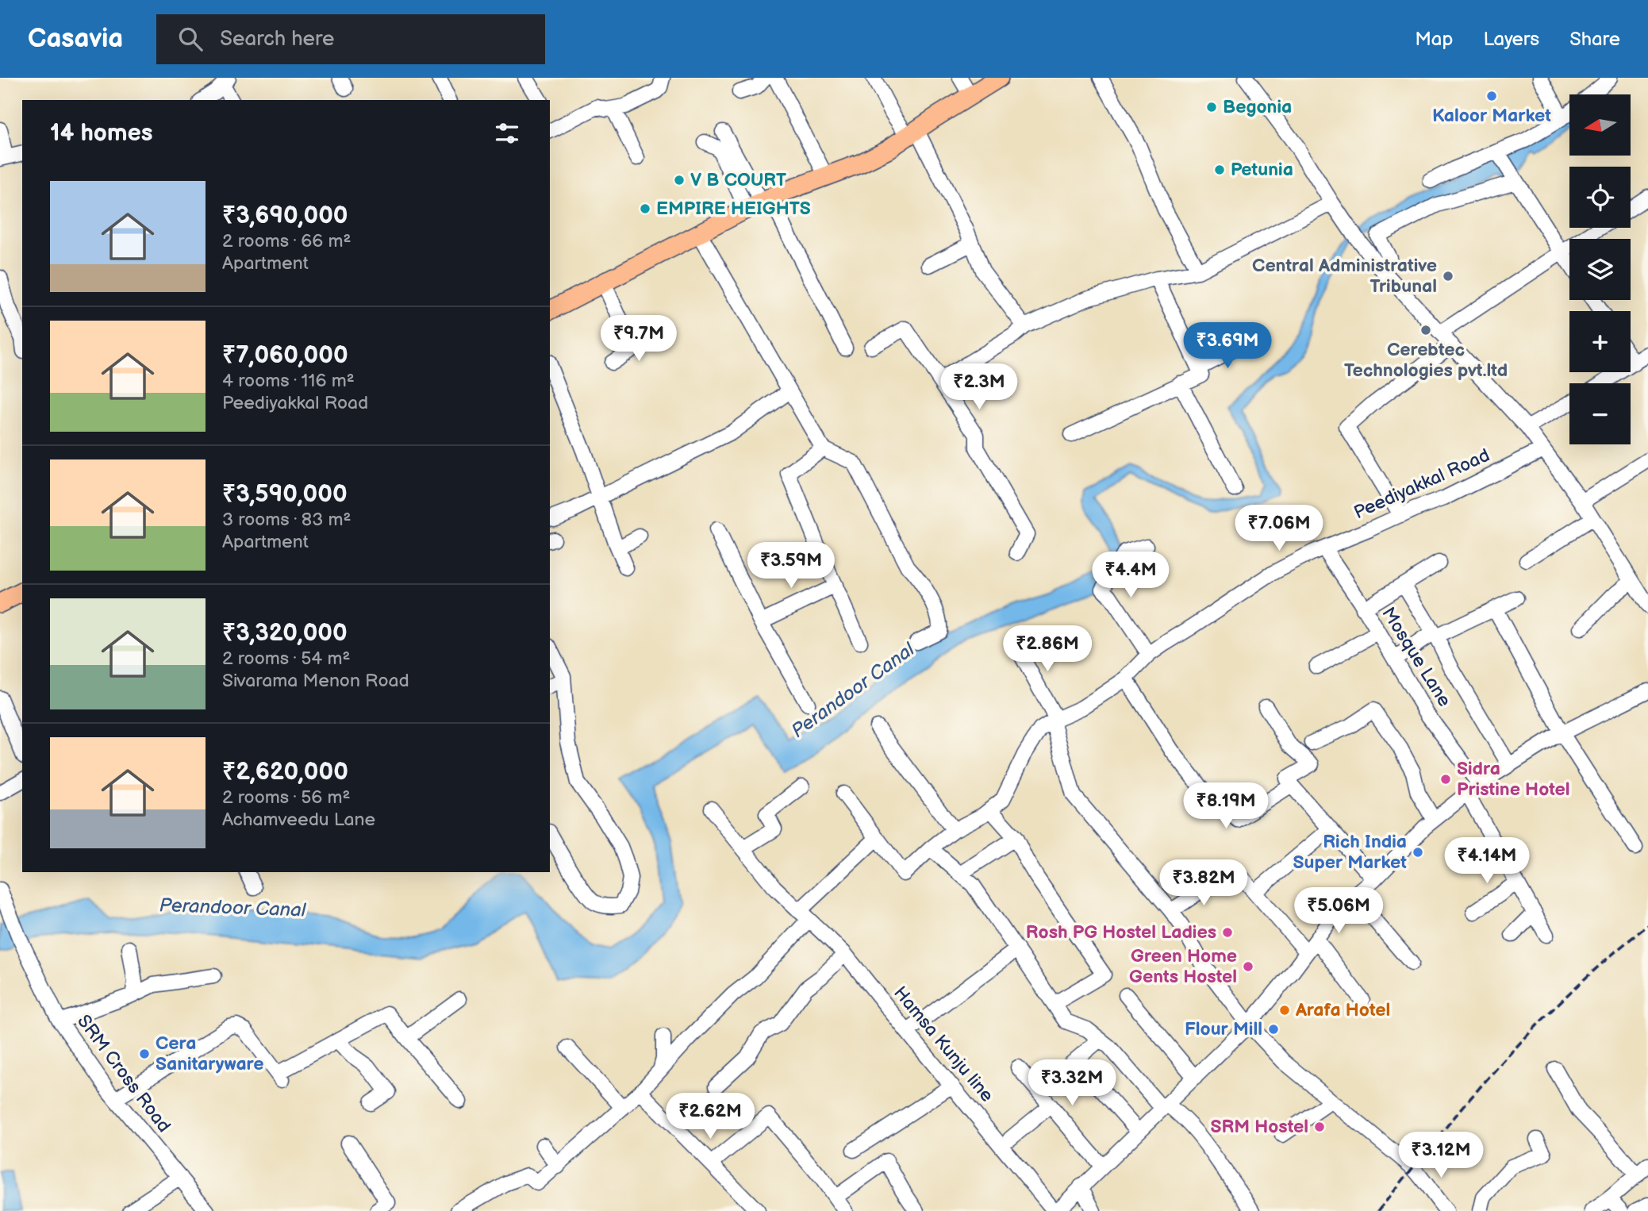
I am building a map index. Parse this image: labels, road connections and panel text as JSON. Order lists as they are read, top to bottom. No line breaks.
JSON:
{"streets":{"street":["Peediyakkal Road","Mosque Lane","Hamsa Kunju line","SRM Cross Road"]},"crossings":[["Peediyakkal Road","Mosque Lane"]],"water":["Perandoor Canal"],"places":["Kaloor Market","Begonia","Petunia","V B COURT","EMPIRE HEIGHTS","Central Administrative Tribunal","Cerebtec Technologies pvt.ltd","Sidra Pristine Hotel","Rich India Super Market","Rosh PG Hostel Ladies","Green Home Gents Hostel","Arafa Hotel","Flour Mill","Cera Sanitaryware","SRM Hostel"],"north":"left","page":{"header":"Casavia","search":"Search here","nav":["Map","Layers","Share"],"map_buttons":["+","−"],"heading":"14 homes","list":[{"name":"₹3,690,000","note":"2 rooms · 66 m² · Apartment"},{"name":"₹7,060,000","note":"4 rooms · 116 m² · Peediyakkal Road"},{"name":"₹3,590,000","note":"3 rooms · 83 m² · Apartment"},{"name":"₹3,320,000","note":"2 rooms · 54 m² · Sivarama Menon Road"},{"name":"₹2,620,000","note":"2 rooms · 56 m² · Achamveedu Lane"}],"price":["₹9.7M","₹3.69M","₹2.3M","₹7.06M","₹3.59M","₹4.4M","₹2.86M","₹8.19M","₹4.14M","₹3.82M","₹5.06M","₹3.32M","₹2.62M","₹3.12M"]}}
